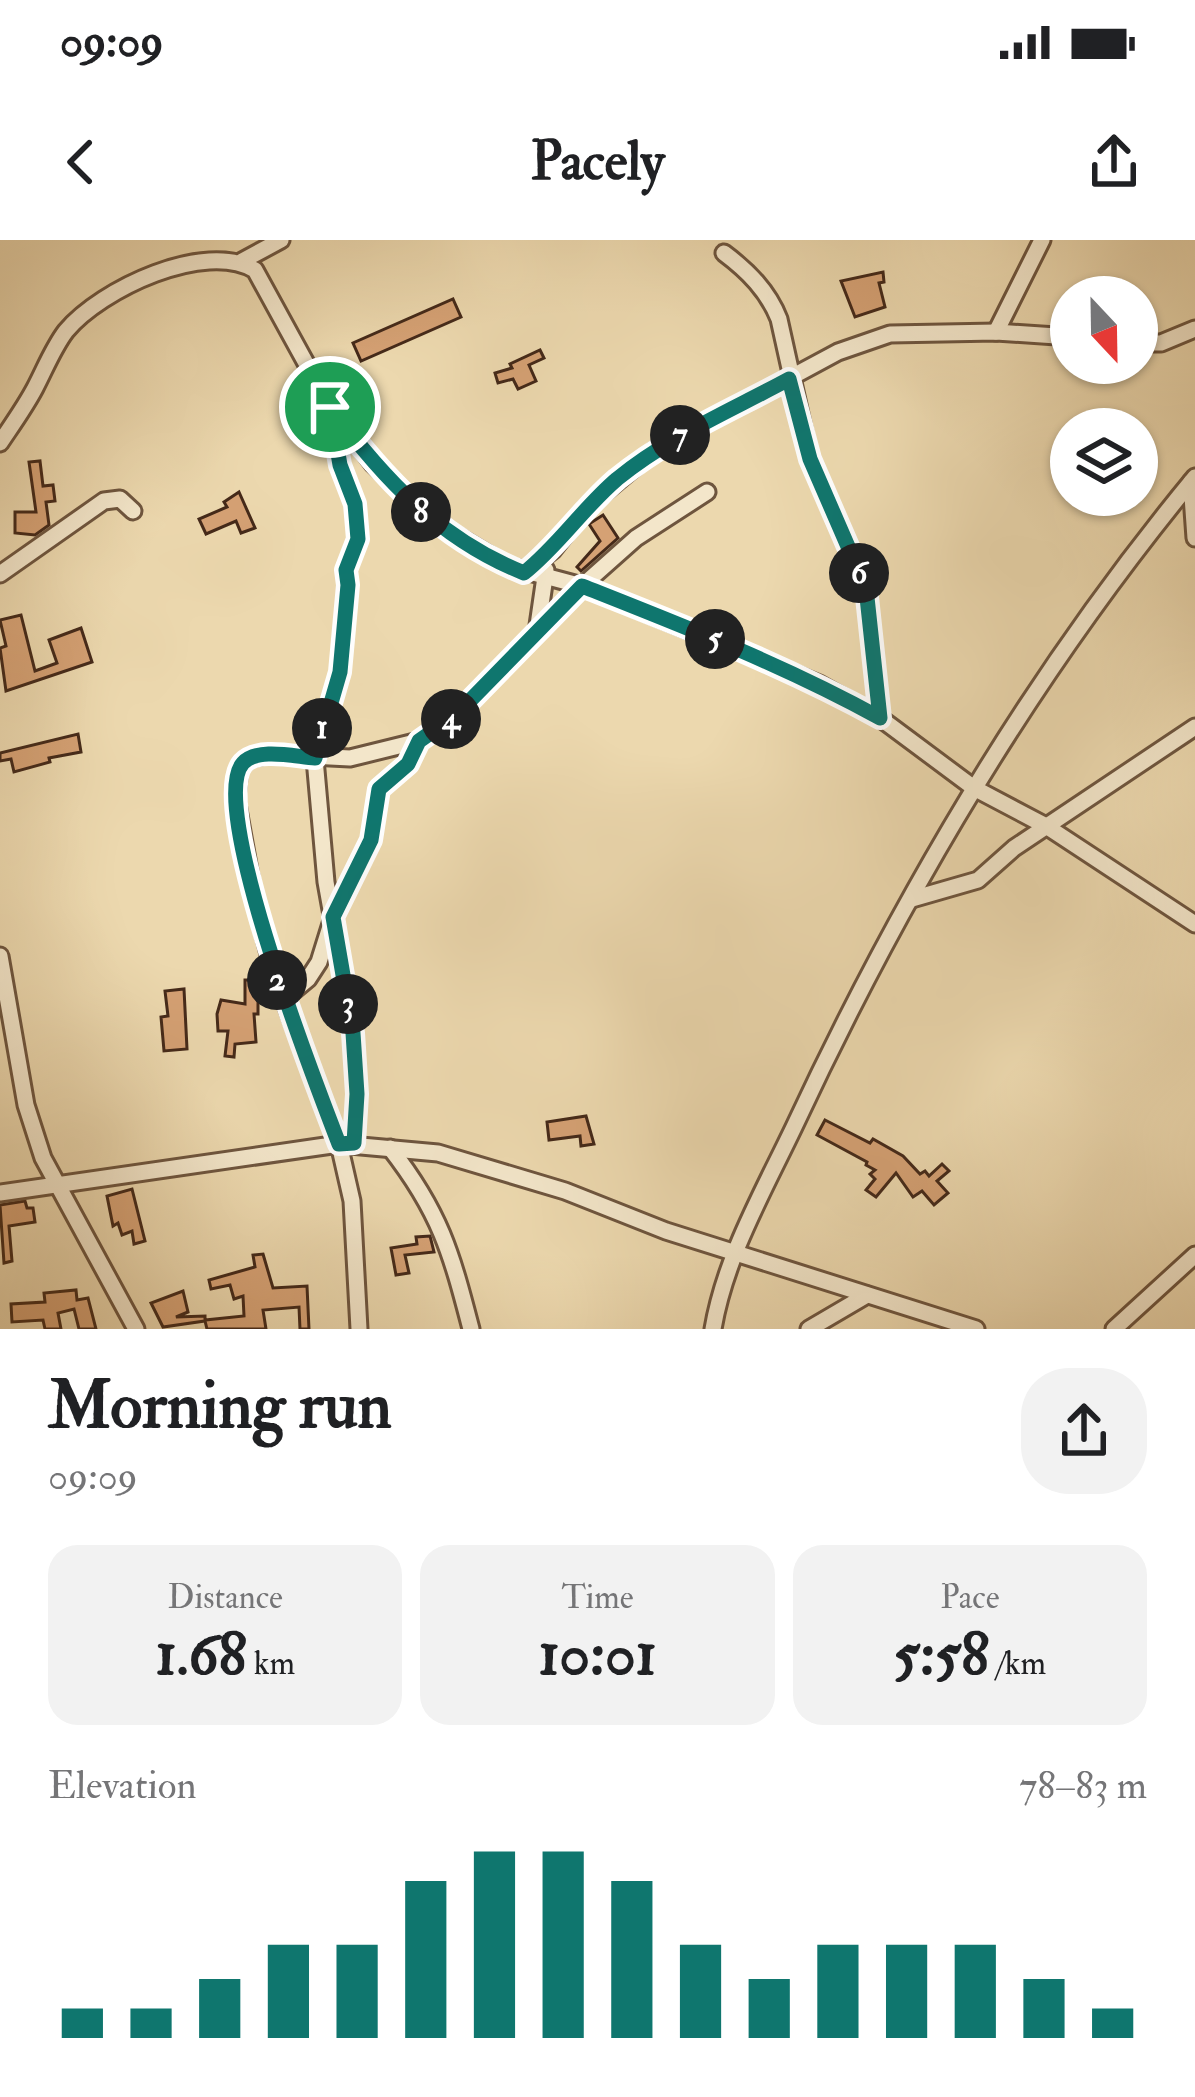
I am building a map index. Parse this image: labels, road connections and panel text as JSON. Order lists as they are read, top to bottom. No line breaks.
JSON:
{"north":"bottom","page":{"status":"09:09","header":"Pacely","pins":["7","8","6","5","4","1","2","3"],"heading":["Morning run","09:09"],"stats":[["Distance","1.68 km"],["Time","10:01"],["Pace","5:58 /km"]],"chart":["Elevation","78–83 m"]}}
